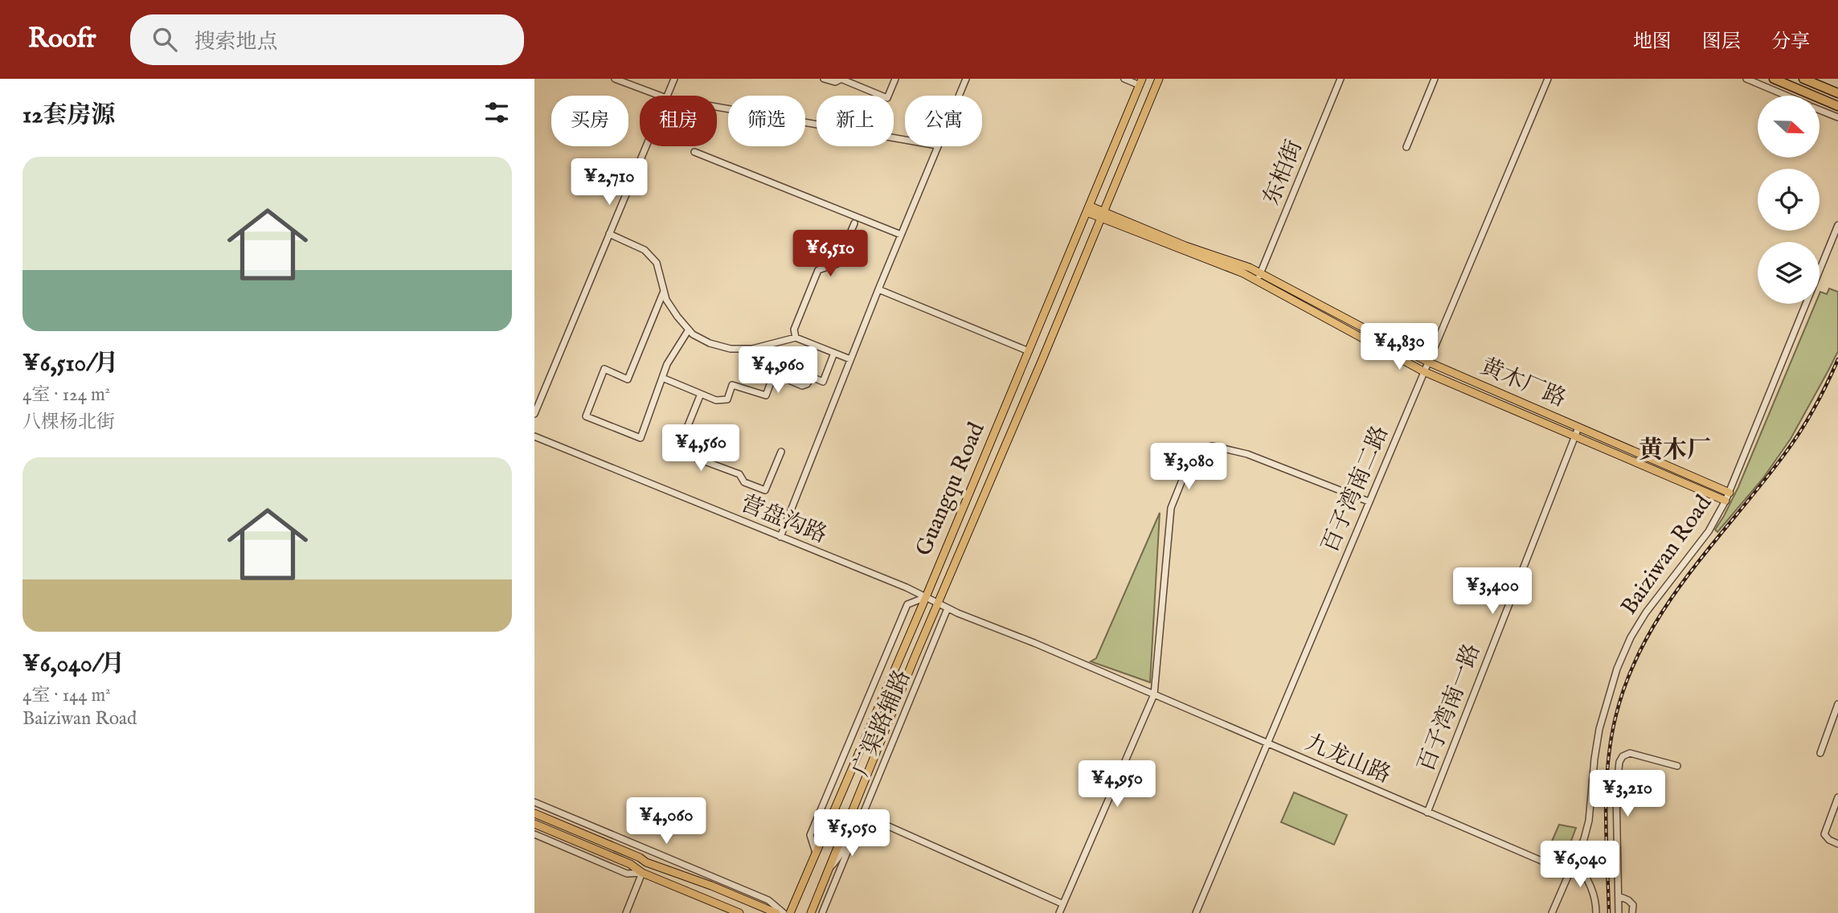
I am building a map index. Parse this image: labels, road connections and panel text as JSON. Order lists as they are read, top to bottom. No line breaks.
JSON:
{"streets":{"main road":["黄木厂路","Guangqu Road"],"street":["东柏街","百子湾南二路","营盘沟路","Baiziwan Road","百子湾南一路","广渠路辅路","九龙山路"]},"crossings":[["东柏街","黄木厂路"],["黄木厂路","Guangqu Road"],["黄木厂路","百子湾南二路"],["黄木厂路","Baiziwan Road"],["黄木厂路","百子湾南一路"],["Guangqu Road","营盘沟路"],["Guangqu Road","广渠路辅路"],["百子湾南二路","九龙山路"],["营盘沟路","广渠路辅路"],["营盘沟路","九龙山路"],["Baiziwan Road","九龙山路"],["百子湾南一路","九龙山路"]],"districts":["黄木厂"],"north":"right","page":{"header":"Roofr","search":"搜索地点","nav":["地图","图层","分享"],"heading":"12套房源","chip":["买房","租房","筛选","新上","公寓"],"list":[{"name":"¥6,510/月","note":"4室 · 124 m² · 八棵杨北街"},{"name":"¥6,040/月","note":"4室 · 144 m² · Baiziwan Road"}],"price":["¥2,710","¥6,510","¥4,830","¥4,960","¥4,560","¥3,080","¥3,400","¥4,950","¥3,210","¥4,060","¥5,050","¥6,040"]}}
